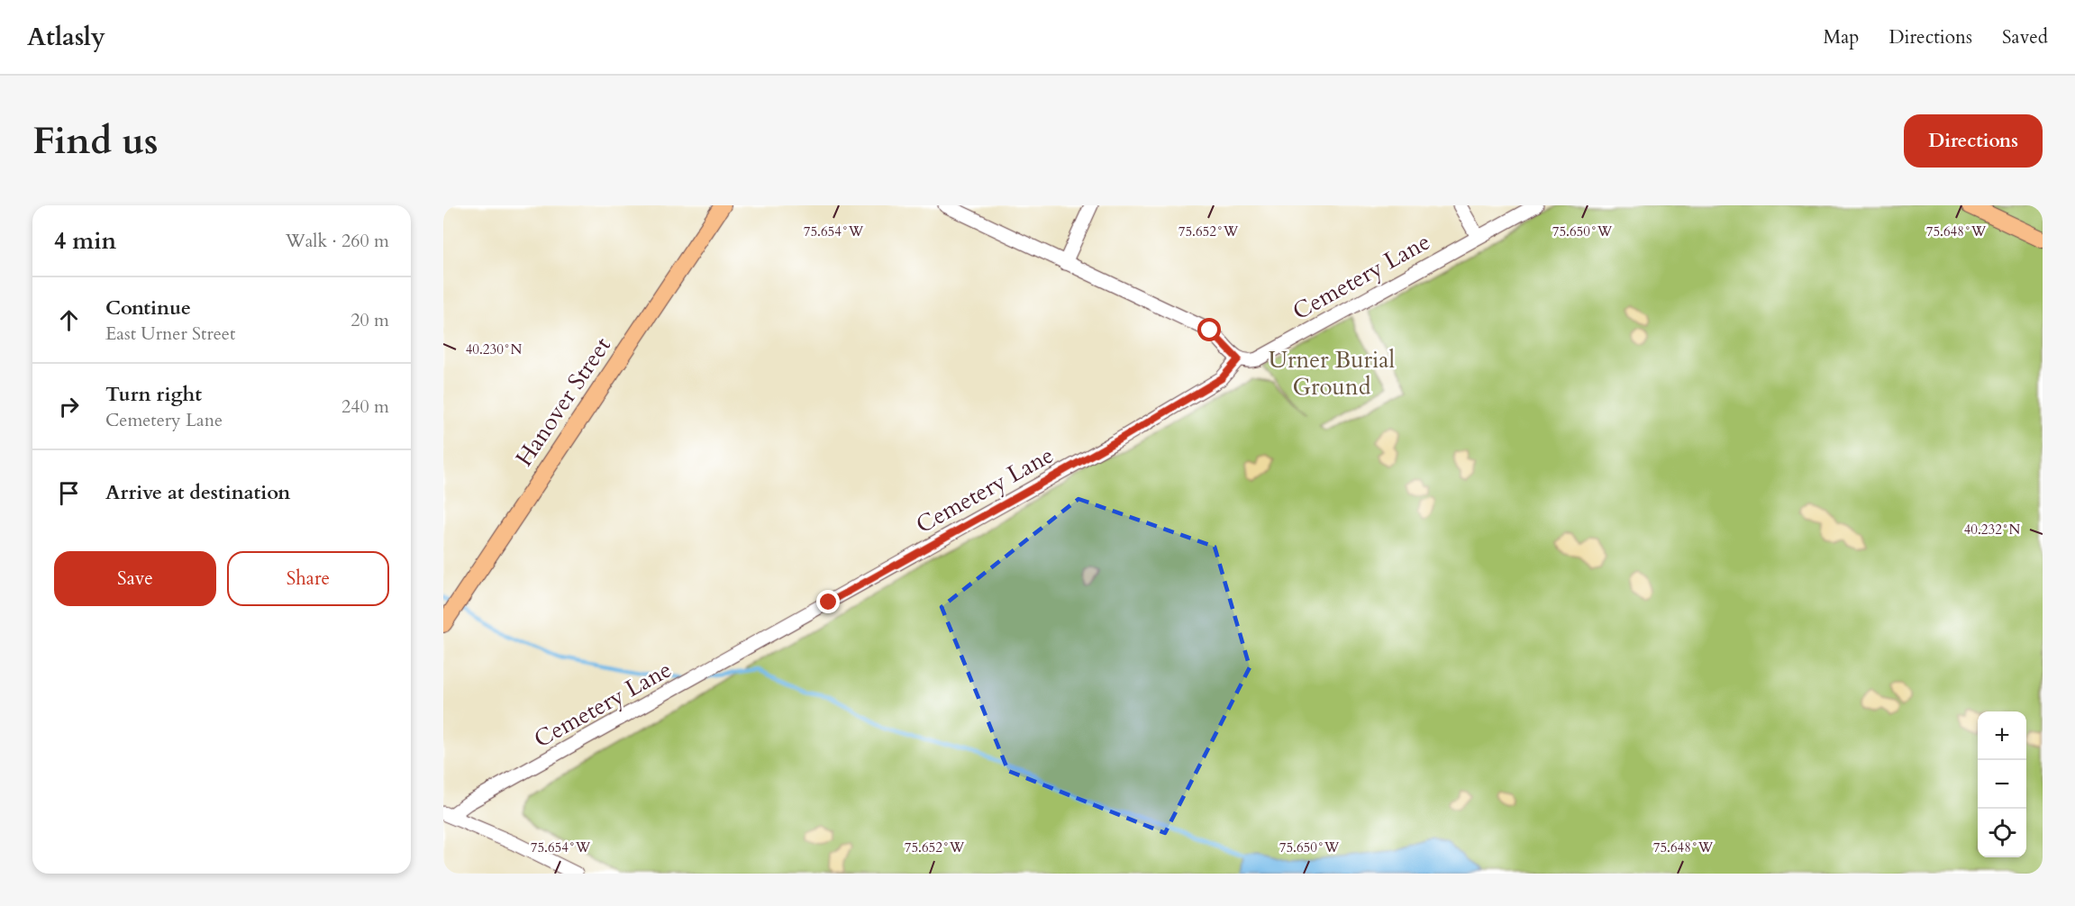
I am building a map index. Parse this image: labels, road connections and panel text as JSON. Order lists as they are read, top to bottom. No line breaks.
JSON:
{"streets":{"main road":["Hanover Street"],"street":["Cemetery Lane"]},"parks":["Urner Burial Ground"],"page":{"header":"Atlasly","nav":["Map","Directions","Saved"],"buttons":["Directions",["Save","Share"]],"title":"Find us","heading":["4 min","Walk · 260 m"],"list":[["Continue","East Urner Street","20 m"],["Turn right","Cemetery Lane","240 m"],"Arrive at destination"],"map_buttons":["+","−"]},"coordinates":["75.654°W","75.652°W","75.650°W","75.648°W","40.230°N","40.232°N"]}
